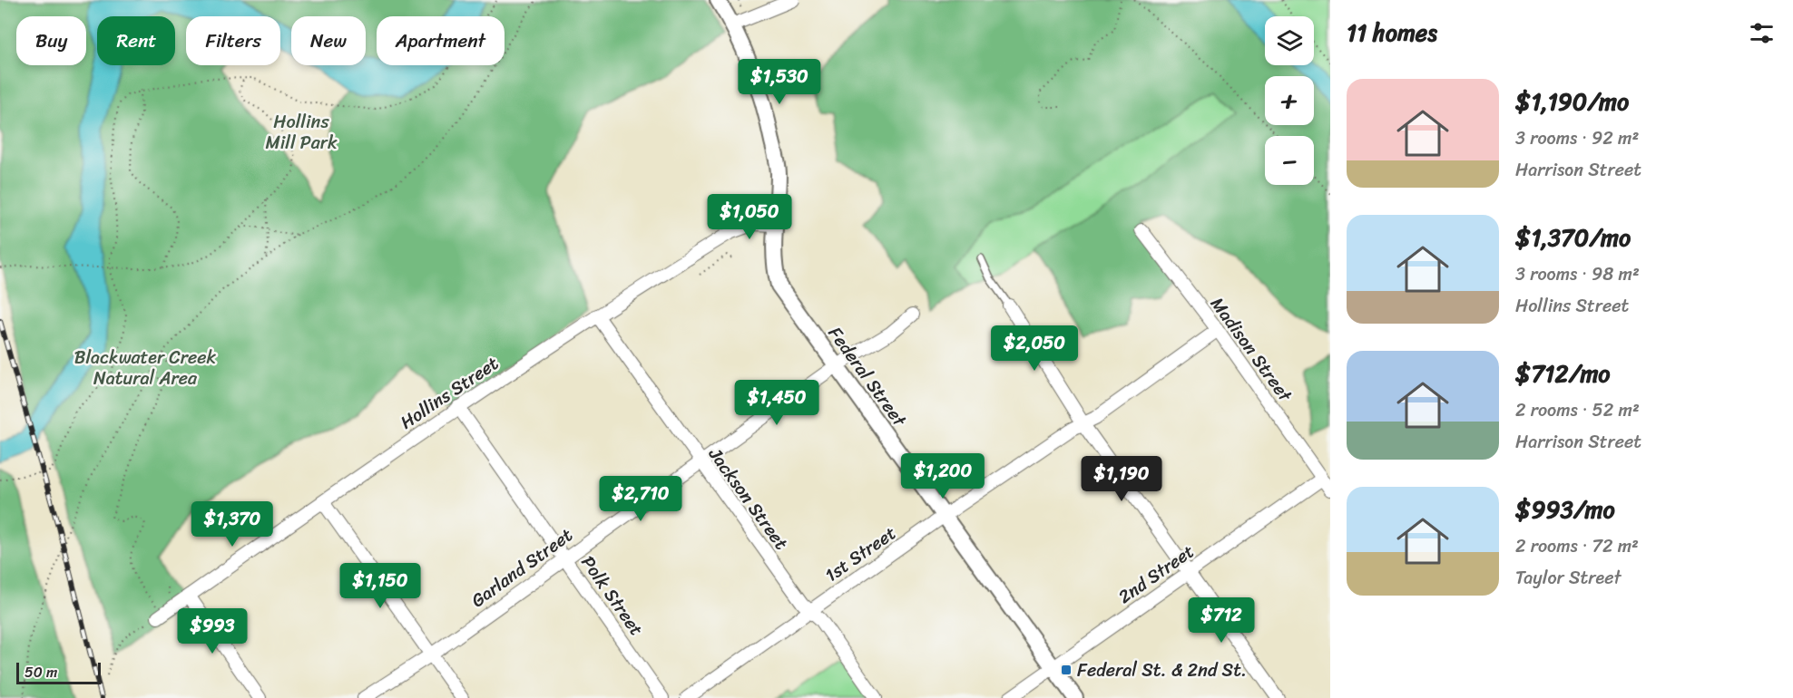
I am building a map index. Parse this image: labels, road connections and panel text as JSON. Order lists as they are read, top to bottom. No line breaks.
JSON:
{"streets":{"street":["Madison Street","Federal Street","Hollins Street","Jackson Street","1st Street","Garland Street","2nd Street","Polk Street"]},"crossings":[["Madison Street","1st Street"],["Madison Street","2nd Street"],["Federal Street","Hollins Street"],["Federal Street","1st Street"],["Federal Street","Garland Street"],["Federal Street","2nd Street"],["Hollins Street","Jackson Street"],["Hollins Street","Polk Street"],["Jackson Street","1st Street"],["Jackson Street","Garland Street"],["Garland Street","Polk Street"]],"parks":["Hollins Mill Park","Blackwater Creek Natural Area"],"places":{"transit":["Federal St. & 2nd St."]},"scale_bar":"50 m","page":{"heading":"11 homes","map_buttons":["+","−"],"chip":["Buy","Rent","Filters","New","Apartment"],"price":["$1,530","$1,050","$2,050","$1,450","$1,200","$1,190","$2,710","$1,370","$1,150","$712","$993"],"list":[{"name":"$1,190/mo","note":"3 rooms · 92 m² · Harrison Street"},{"name":"$1,370/mo","note":"3 rooms · 98 m² · Hollins Street"},{"name":"$712/mo","note":"2 rooms · 52 m² · Harrison Street"},{"name":"$993/mo","note":"2 rooms · 72 m² · Taylor Street"}],"scale":"50 m"}}
